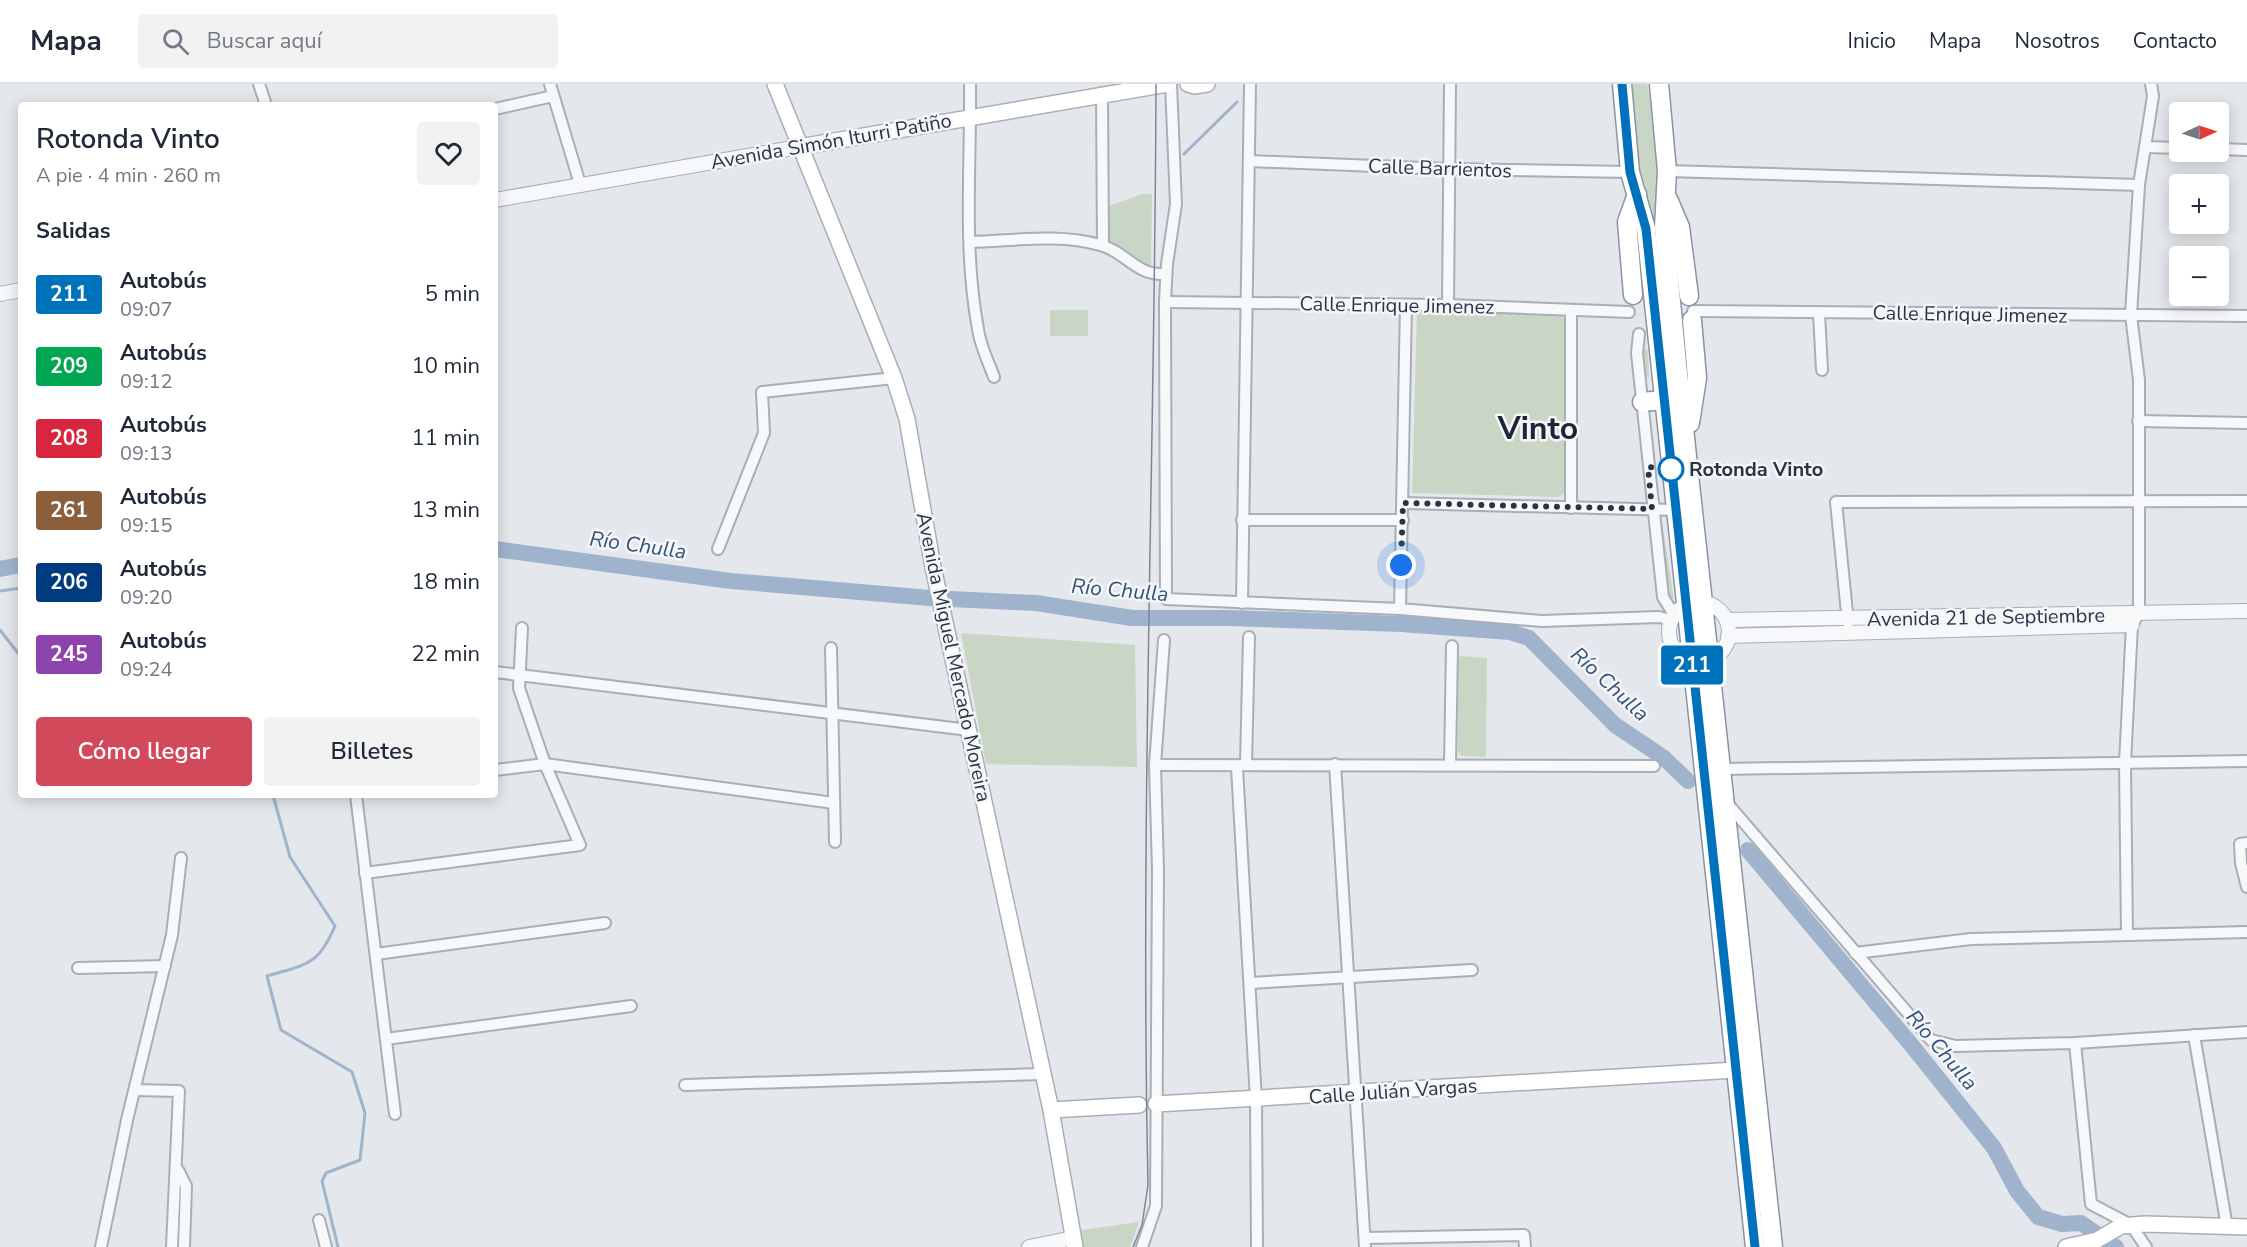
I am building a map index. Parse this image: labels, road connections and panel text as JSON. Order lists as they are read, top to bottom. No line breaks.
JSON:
{"streets":{"main road":["Avenida Simón Iturri Patiño","Avenida Miguel Mercado Moreira","Calle Julián Vargas"],"street":["Calle Barrientos","Calle Enrique Jimenez","Avenida 21 de Septiembre"]},"crossings":[["Avenida Simón Iturri Patiño","Avenida Miguel Mercado Moreira"],["Avenida Miguel Mercado Moreira","Calle Julián Vargas"]],"districts":["Vinto"],"water":["Río Chulla"],"places":["Rotonda Vinto"],"lines":["bus line 211"],"north":"right","page":{"header":"Mapa","search":"Buscar aquí","nav":["Inicio","Mapa","Nosotros","Contacto"],"on_map":"211","map_buttons":["+","−"],"heading":[["Rotonda Vinto","A pie · 4 min · 260 m"],"Salidas"],"list":[{"mark":"211","name":"Autobús","note":"09:07","value":"5 min"},{"mark":"209","name":"Autobús","note":"09:12","value":"10 min"},{"mark":"208","name":"Autobús","note":"09:13","value":"11 min"},{"mark":"261","name":"Autobús","note":"09:15","value":"13 min"},{"mark":"206","name":"Autobús","note":"09:20","value":"18 min"},{"mark":"245","name":"Autobús","note":"09:24","value":"22 min"}],"buttons":["Cómo llegar","Billetes"]}}
